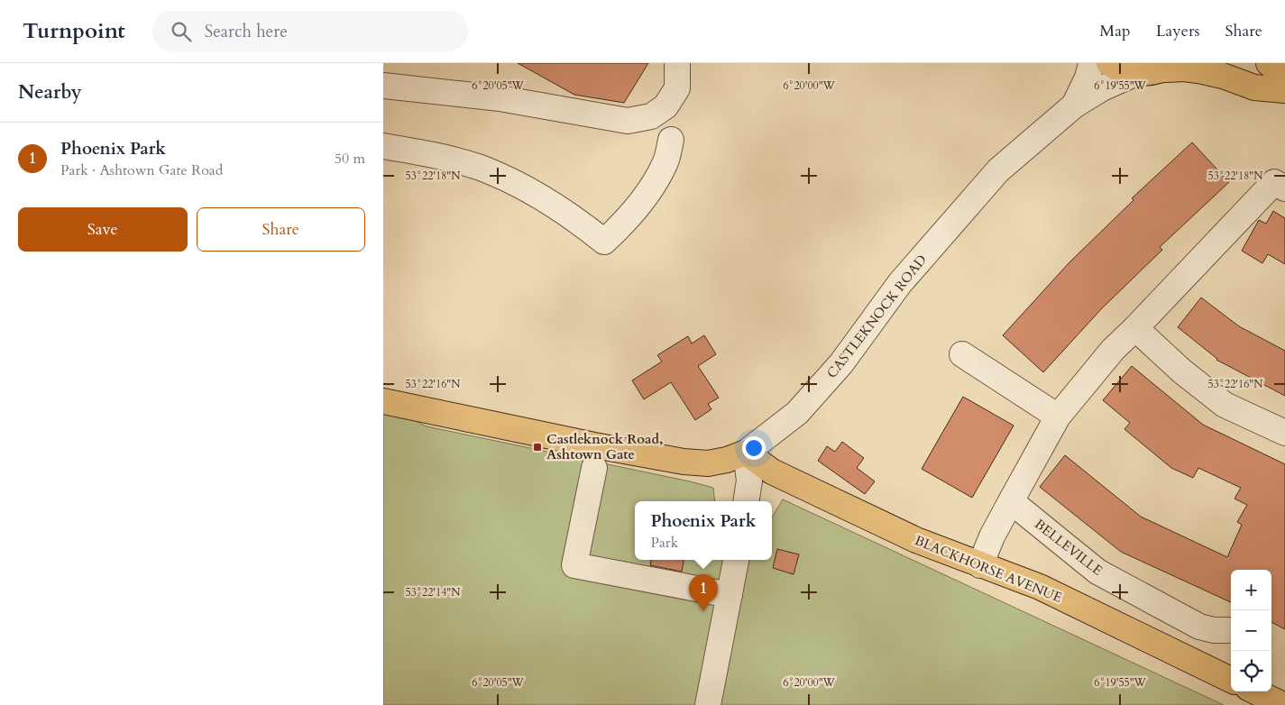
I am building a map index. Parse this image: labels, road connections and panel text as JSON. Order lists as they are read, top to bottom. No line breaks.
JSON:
{"streets":{"main road":["CASTLEKNOCK ROAD","BLACKHORSE AVENUE"],"street":["BELLEVILLE"]},"crossings":[["CASTLEKNOCK ROAD","BLACKHORSE AVENUE"]],"places":{"transit":["Castleknock Road, Ashtown Gate"]},"page":{"header":"Turnpoint","search":"Search here","nav":["Map","Layers","Share"],"heading":"Nearby","list":[{"mark":"1","name":"Phoenix Park","note":"Park · Ashtown Gate Road","value":"50 m"}],"buttons":["Save","Share"],"popup":["Phoenix Park","Park"],"map_buttons":["+","−"],"pins":"1"},"coordinates":["6°20'05\"W","6°20'00\"W","6°19'55\"W","53°22'18\"N","53°22'16\"N","53°22'14\"N"]}
